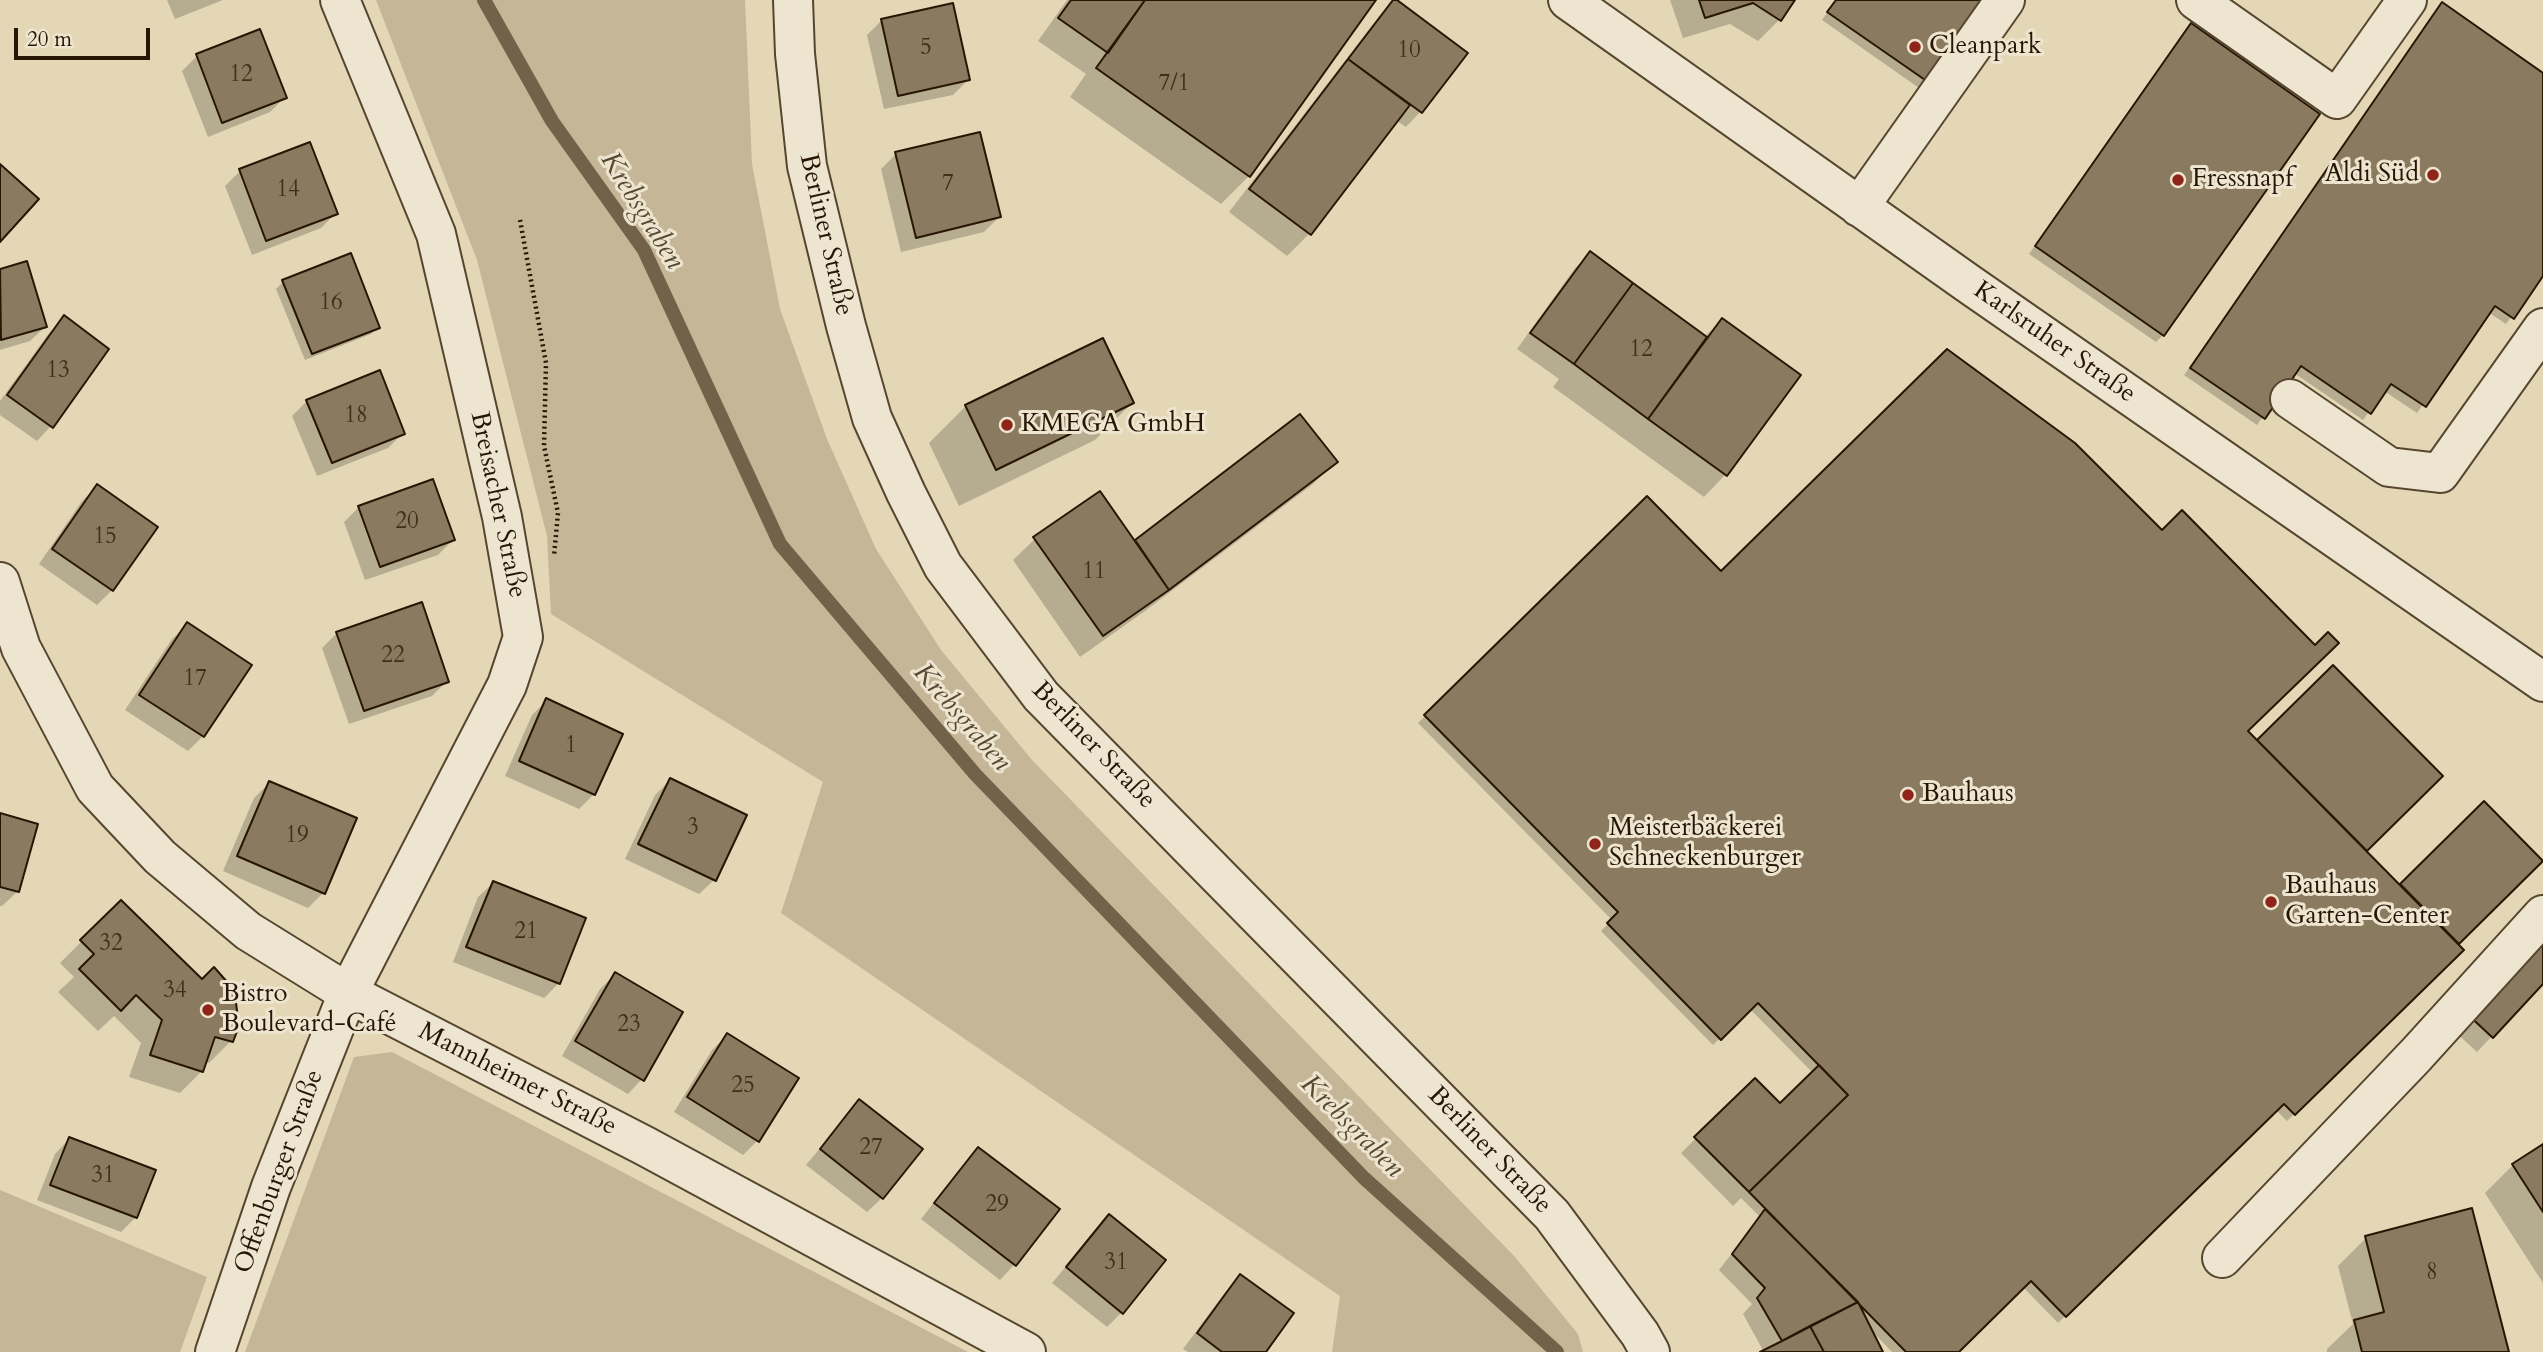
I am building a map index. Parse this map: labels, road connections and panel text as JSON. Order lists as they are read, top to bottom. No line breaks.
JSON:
{"streets":{"street":["Berliner Straße","Karlsruher Straße","Breisacher Straße","Mannheimer Straße","Offenburger Straße"]},"crossings":[["Breisacher Straße","Mannheimer Straße"],["Breisacher Straße","Offenburger Straße"],["Mannheimer Straße","Offenburger Straße"]],"water":["Krebsgraben"],"places":["Cleanpark","Aldi Süd","Fressnapf","KMEGA GmbH","Bauhaus","Meisterbäckerei Schneckenburger","Bauhaus Garten-Center","Bistro Boulevard-Café"],"house_numbers":["5","10","12","7/1","7","14","16","12","13","18","20","15","11","22","17","1","3","19","21","32","34","23","25","27","31","29","31","8"],"scale_bar":"20 m"}
